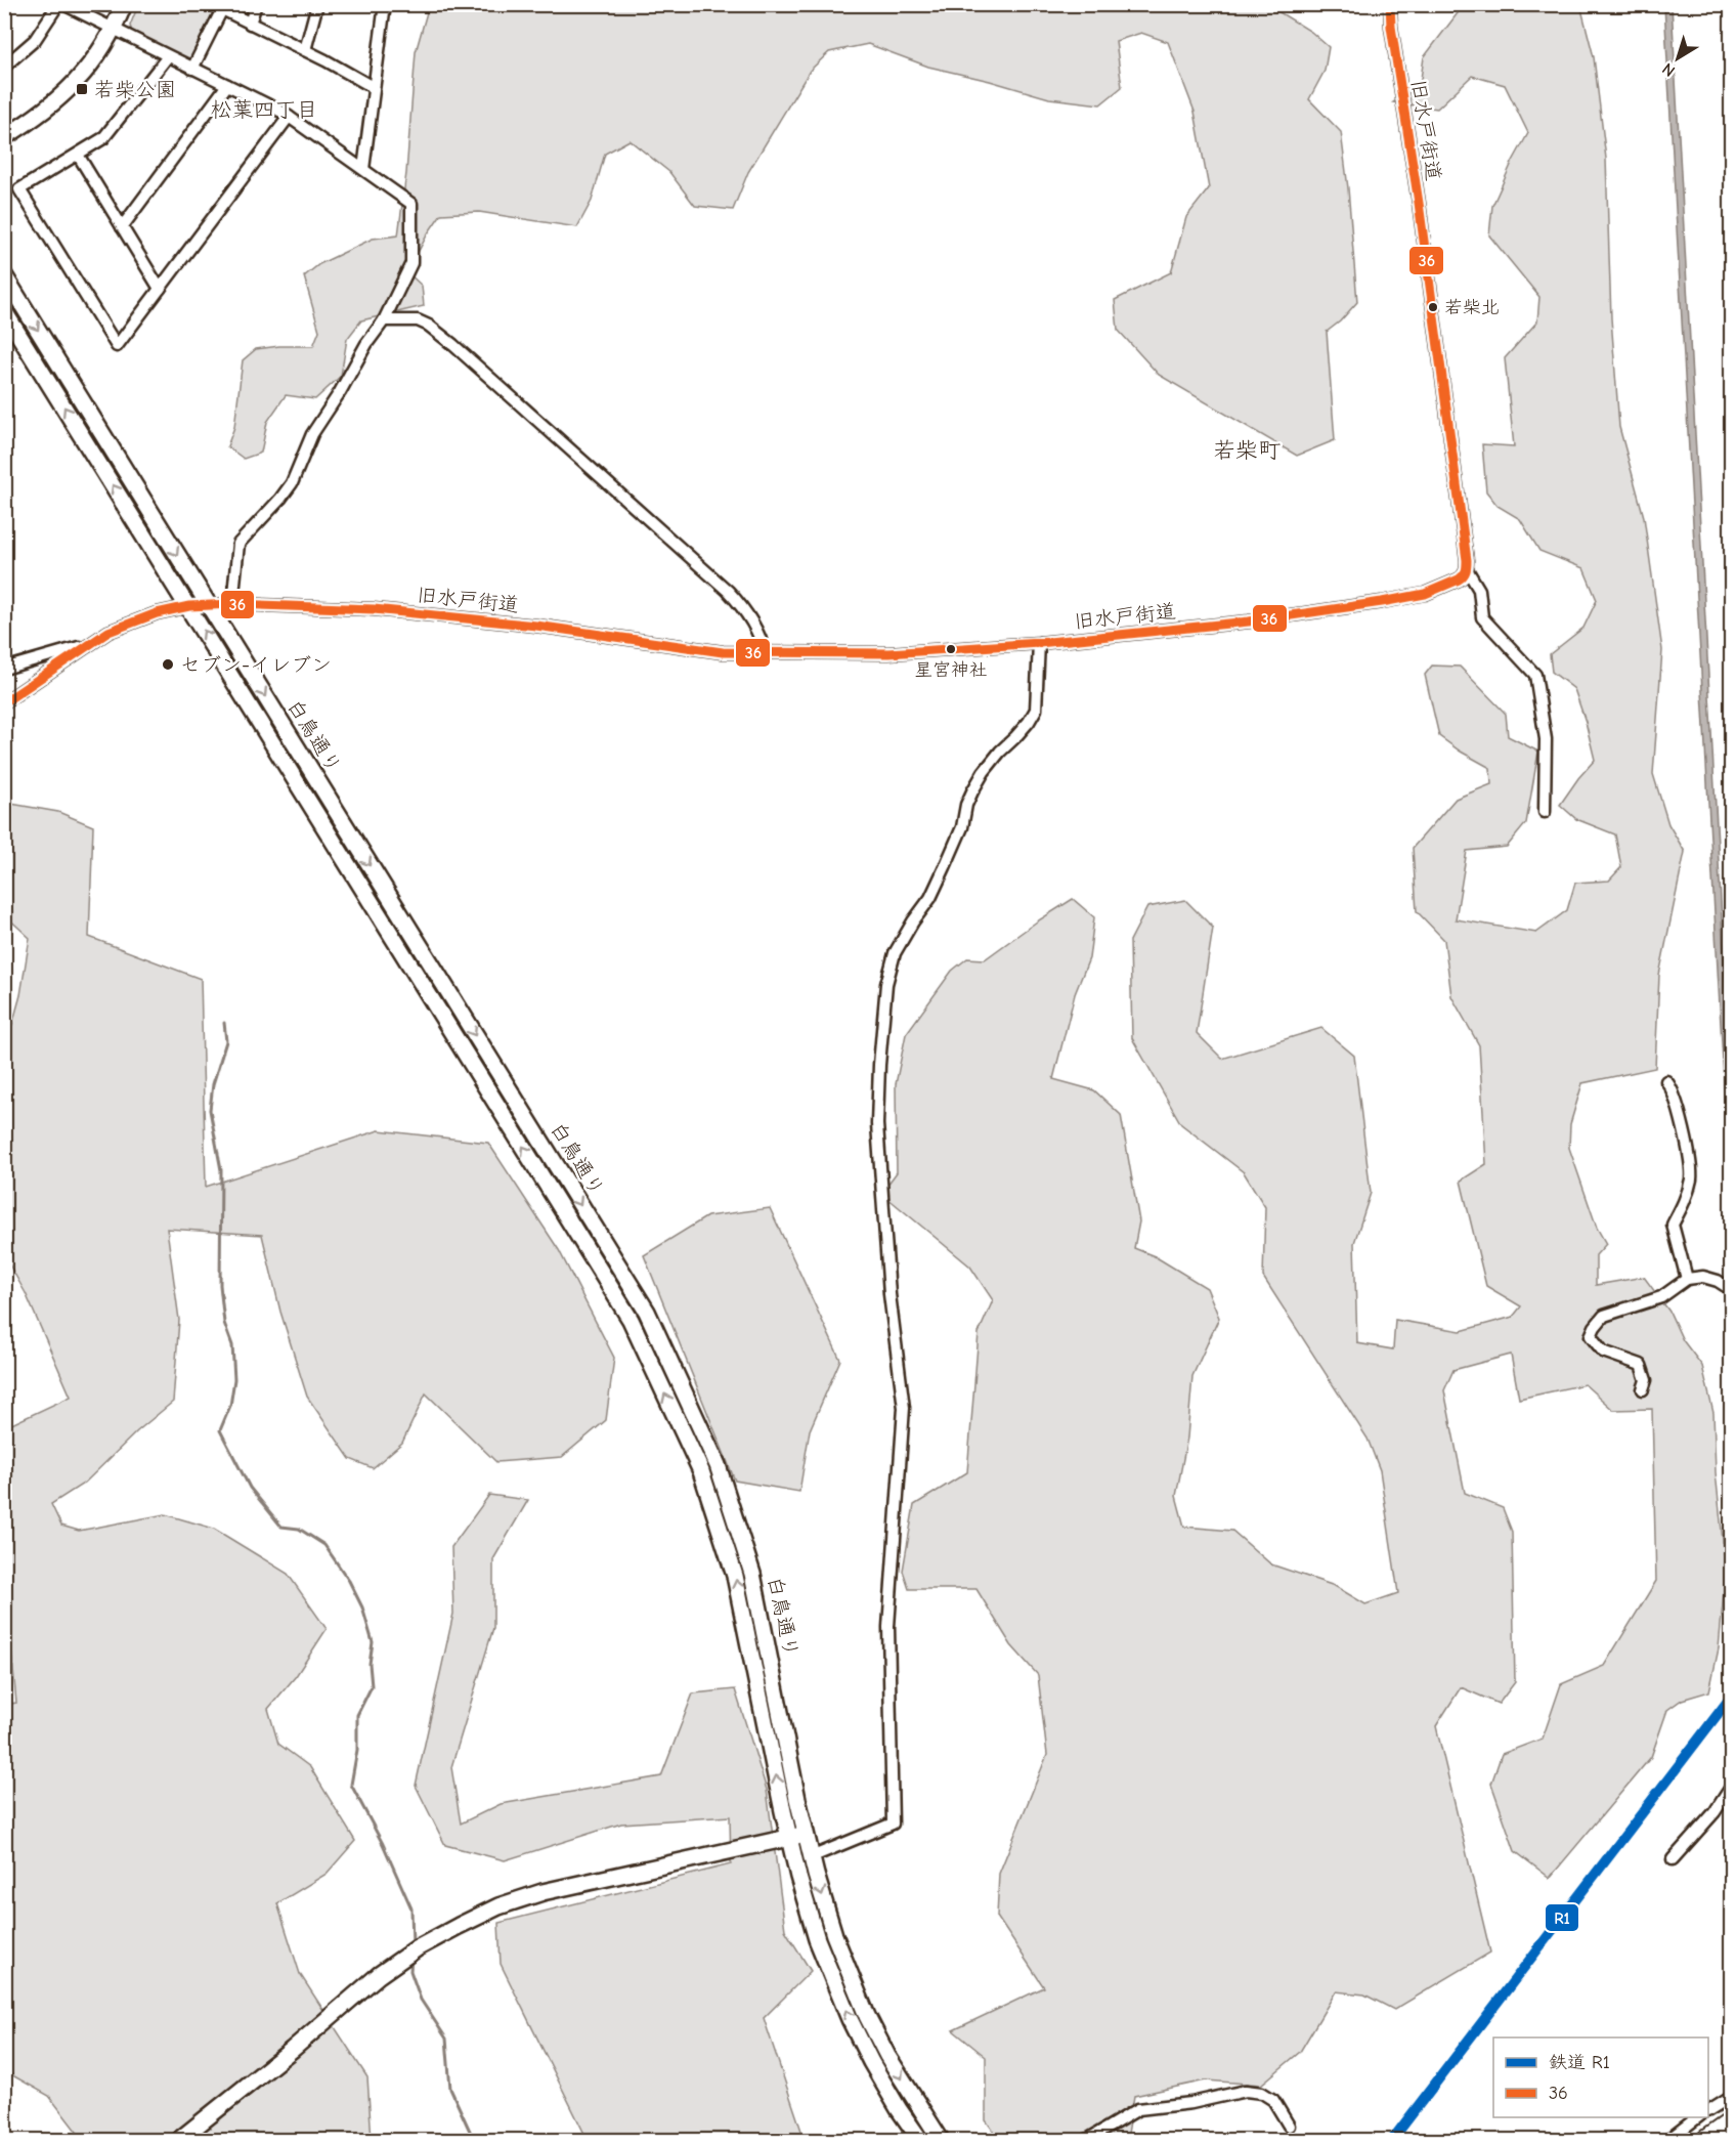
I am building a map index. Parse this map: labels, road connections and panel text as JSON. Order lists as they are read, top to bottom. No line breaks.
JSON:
{"streets":{"main road":["白鳥通り"],"street":["旧水戸街道"]},"crossings":[["旧水戸街道","白鳥通り"]],"districts":["松葉四丁目","若柴町"],"places":{"transit":["若柴公園"],"other":["若柴北","星宮神社","セブン-イレブン"]},"lines":["transit line 36","rail line R1"],"legend":["鉄道 R1","36"],"north":"bottom left"}
